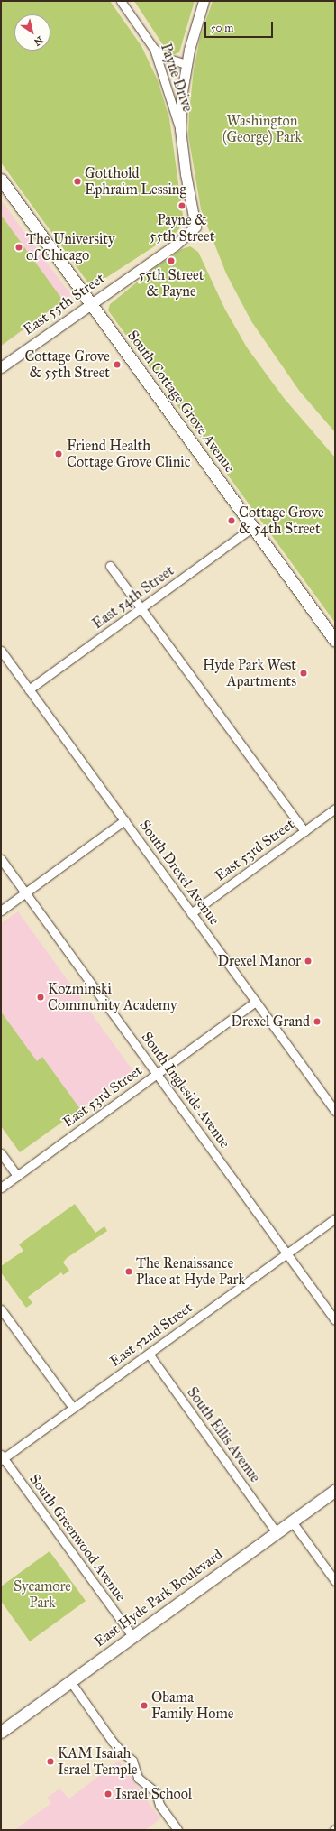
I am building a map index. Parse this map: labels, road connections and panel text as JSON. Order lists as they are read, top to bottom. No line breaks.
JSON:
{"streets":{"main road":["South Cottage Grove Avenue","East Hyde Park Boulevard"],"street":["Payne Drive","East 55th Street","East 54th Street","East 53rd Street","South Drexel Avenue","South Ingleside Avenue","East 52nd Street","South Ellis Avenue","South Greenwood Avenue"]},"crossings":[["Payne Drive","East 55th Street"],["East 55th Street","South Cottage Grove Avenue"],["South Cottage Grove Avenue","East 54th Street"],["East 54th Street","South Drexel Avenue"],["East 53rd Street","South Drexel Avenue"],["East 53rd Street","South Ingleside Avenue"],["South Ingleside Avenue","East 52nd Street"],["East 52nd Street","South Ellis Avenue"],["East 52nd Street","South Greenwood Avenue"],["South Ellis Avenue","East Hyde Park Boulevard"],["South Greenwood Avenue","East Hyde Park Boulevard"]],"parks":["Washington (George) Park","Sycamore Park"],"places":["Gotthold Ephraim Lessing","Payne & 55th Street","The University of Chicago","55th Street & Payne","Cottage Grove & 55th Street","Friend Health Cottage Grove Clinic","Cottage Grove & 54th Street","Hyde Park West Apartments","Drexel Manor","Kozminski Community Academy","Drexel Grand","The Renaissance Place at Hyde Park","Obama Family Home","KAM Isaiah Israel Temple","Israel School"],"scale_bar":"50 m","north":"bottom right"}
